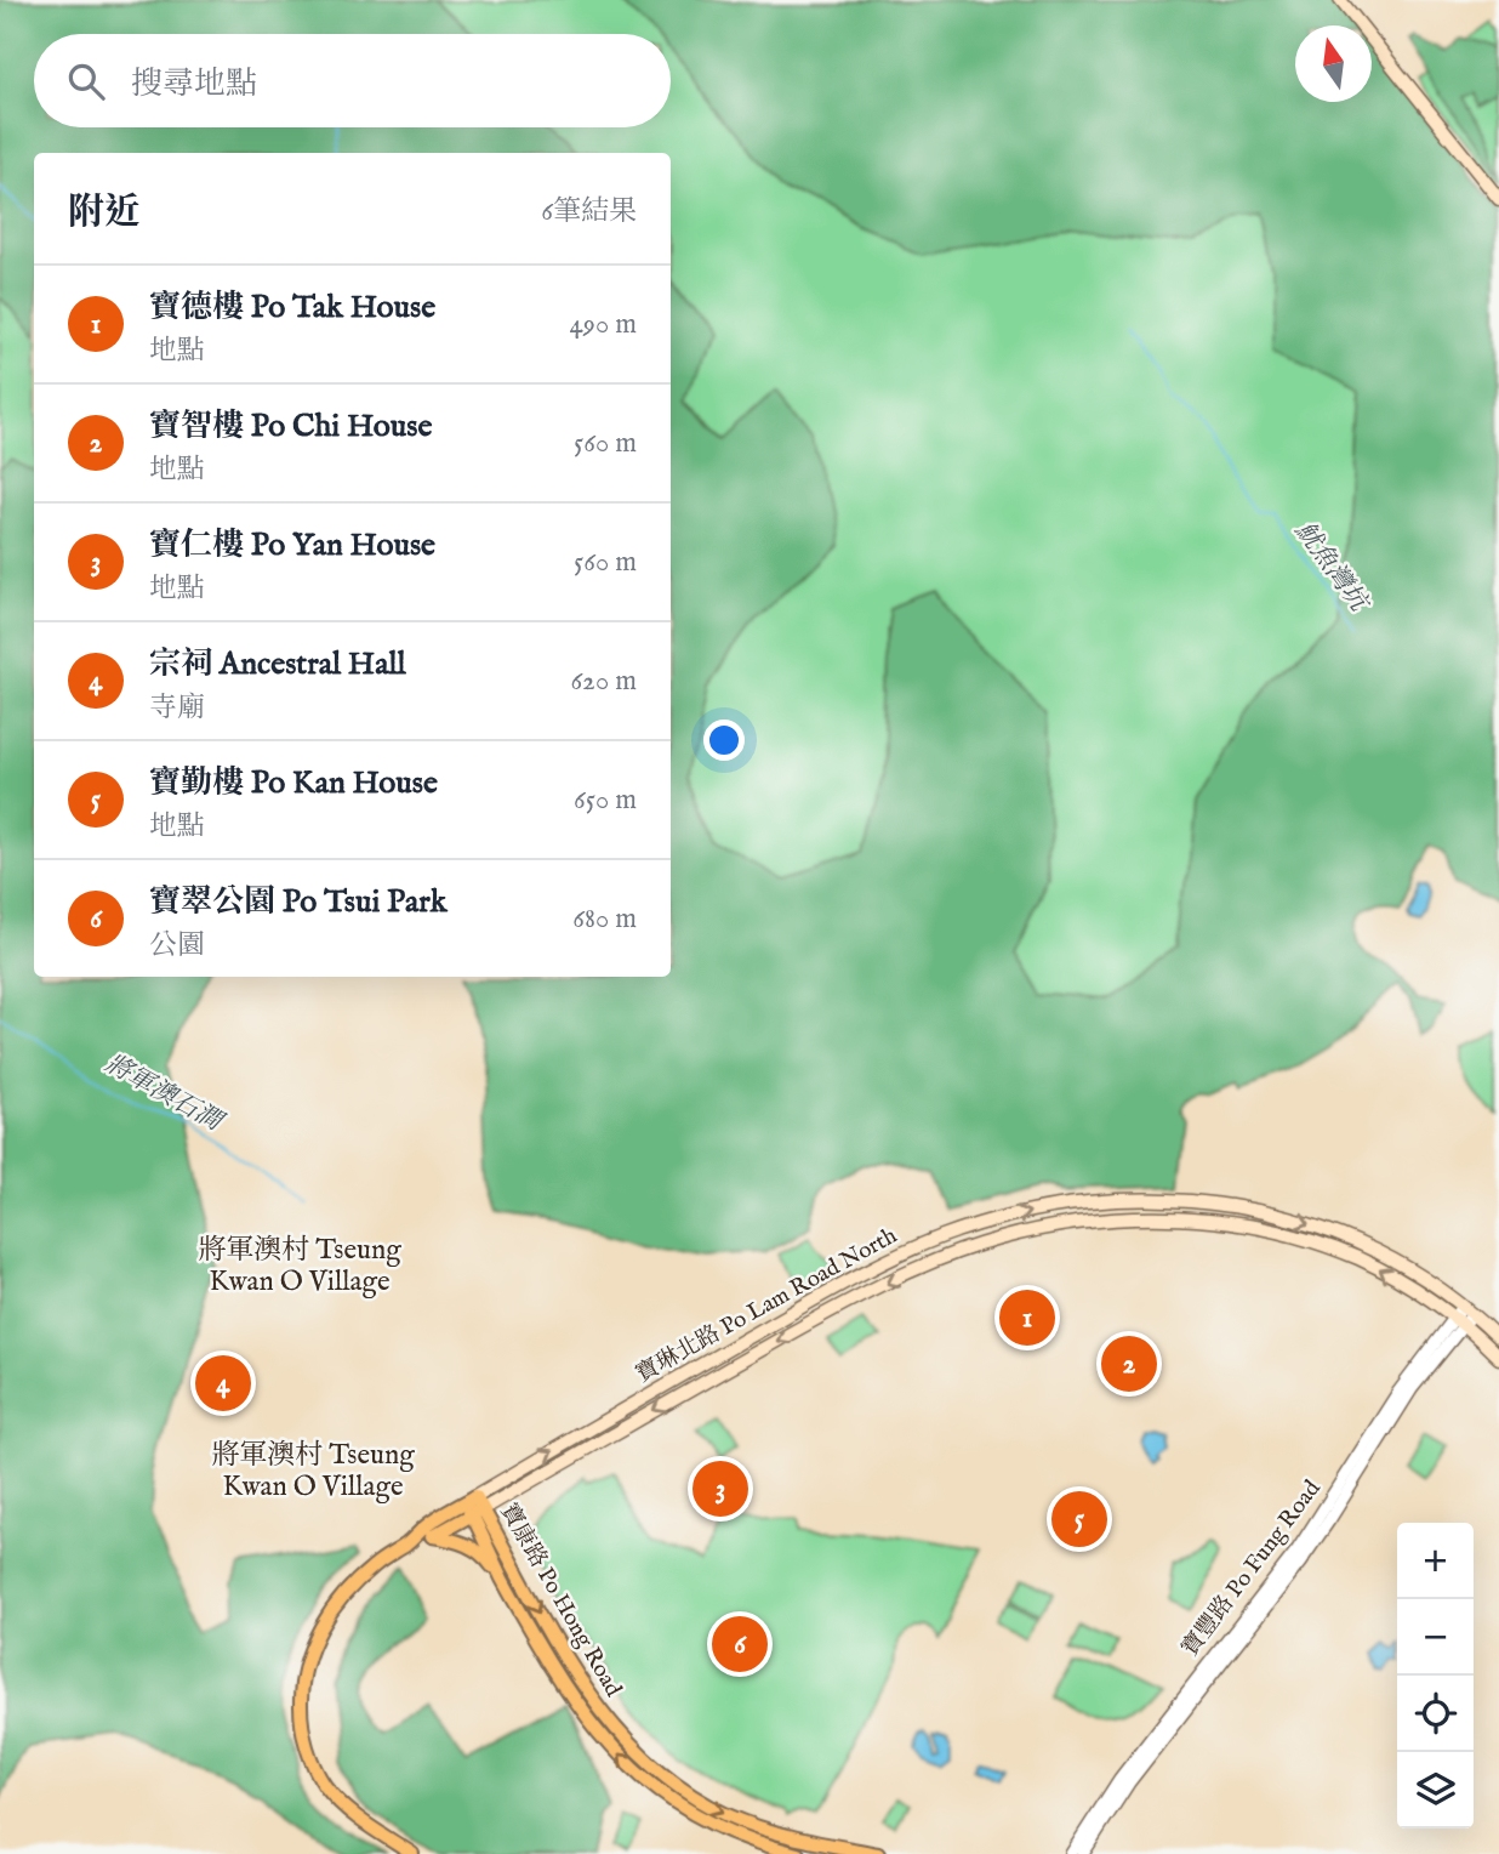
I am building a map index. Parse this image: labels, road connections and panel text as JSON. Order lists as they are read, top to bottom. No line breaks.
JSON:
{"streets":{"main road":["寶琳北路 Po Lam Road North","寶康路 Po Hong Road"],"street":["寶豐路 Po Fung Road"]},"crossings":[["寶琳北路 Po Lam Road North","寶豐路 Po Fung Road"],["寶琳北路 Po Lam Road North","寶康路 Po Hong Road"]],"districts":["將軍澳村 Tseung Kwan O Village","將軍澳村 Tseung Kwan O Village"],"water":["魷魚灣坑","將軍澳石澗"],"north":"top","page":{"search":"搜尋地點","heading":["附近","6筆結果"],"list":[{"mark":"1","name":"寶德樓 Po Tak House","note":"地點","value":"490 m"},{"mark":"2","name":"寶智樓 Po Chi House","note":"地點","value":"560 m"},{"mark":"3","name":"寶仁樓 Po Yan House","note":"地點","value":"560 m"},{"mark":"4","name":"宗祠 Ancestral Hall","note":"寺廟","value":"620 m"},{"mark":"5","name":"寶勤樓 Po Kan House","note":"地點","value":"650 m"},{"mark":"6","name":"寶翠公園 Po Tsui Park","note":"公園","value":"680 m"}],"pins":["1","2","4","3","5","6"],"map_buttons":["+","−"]}}
